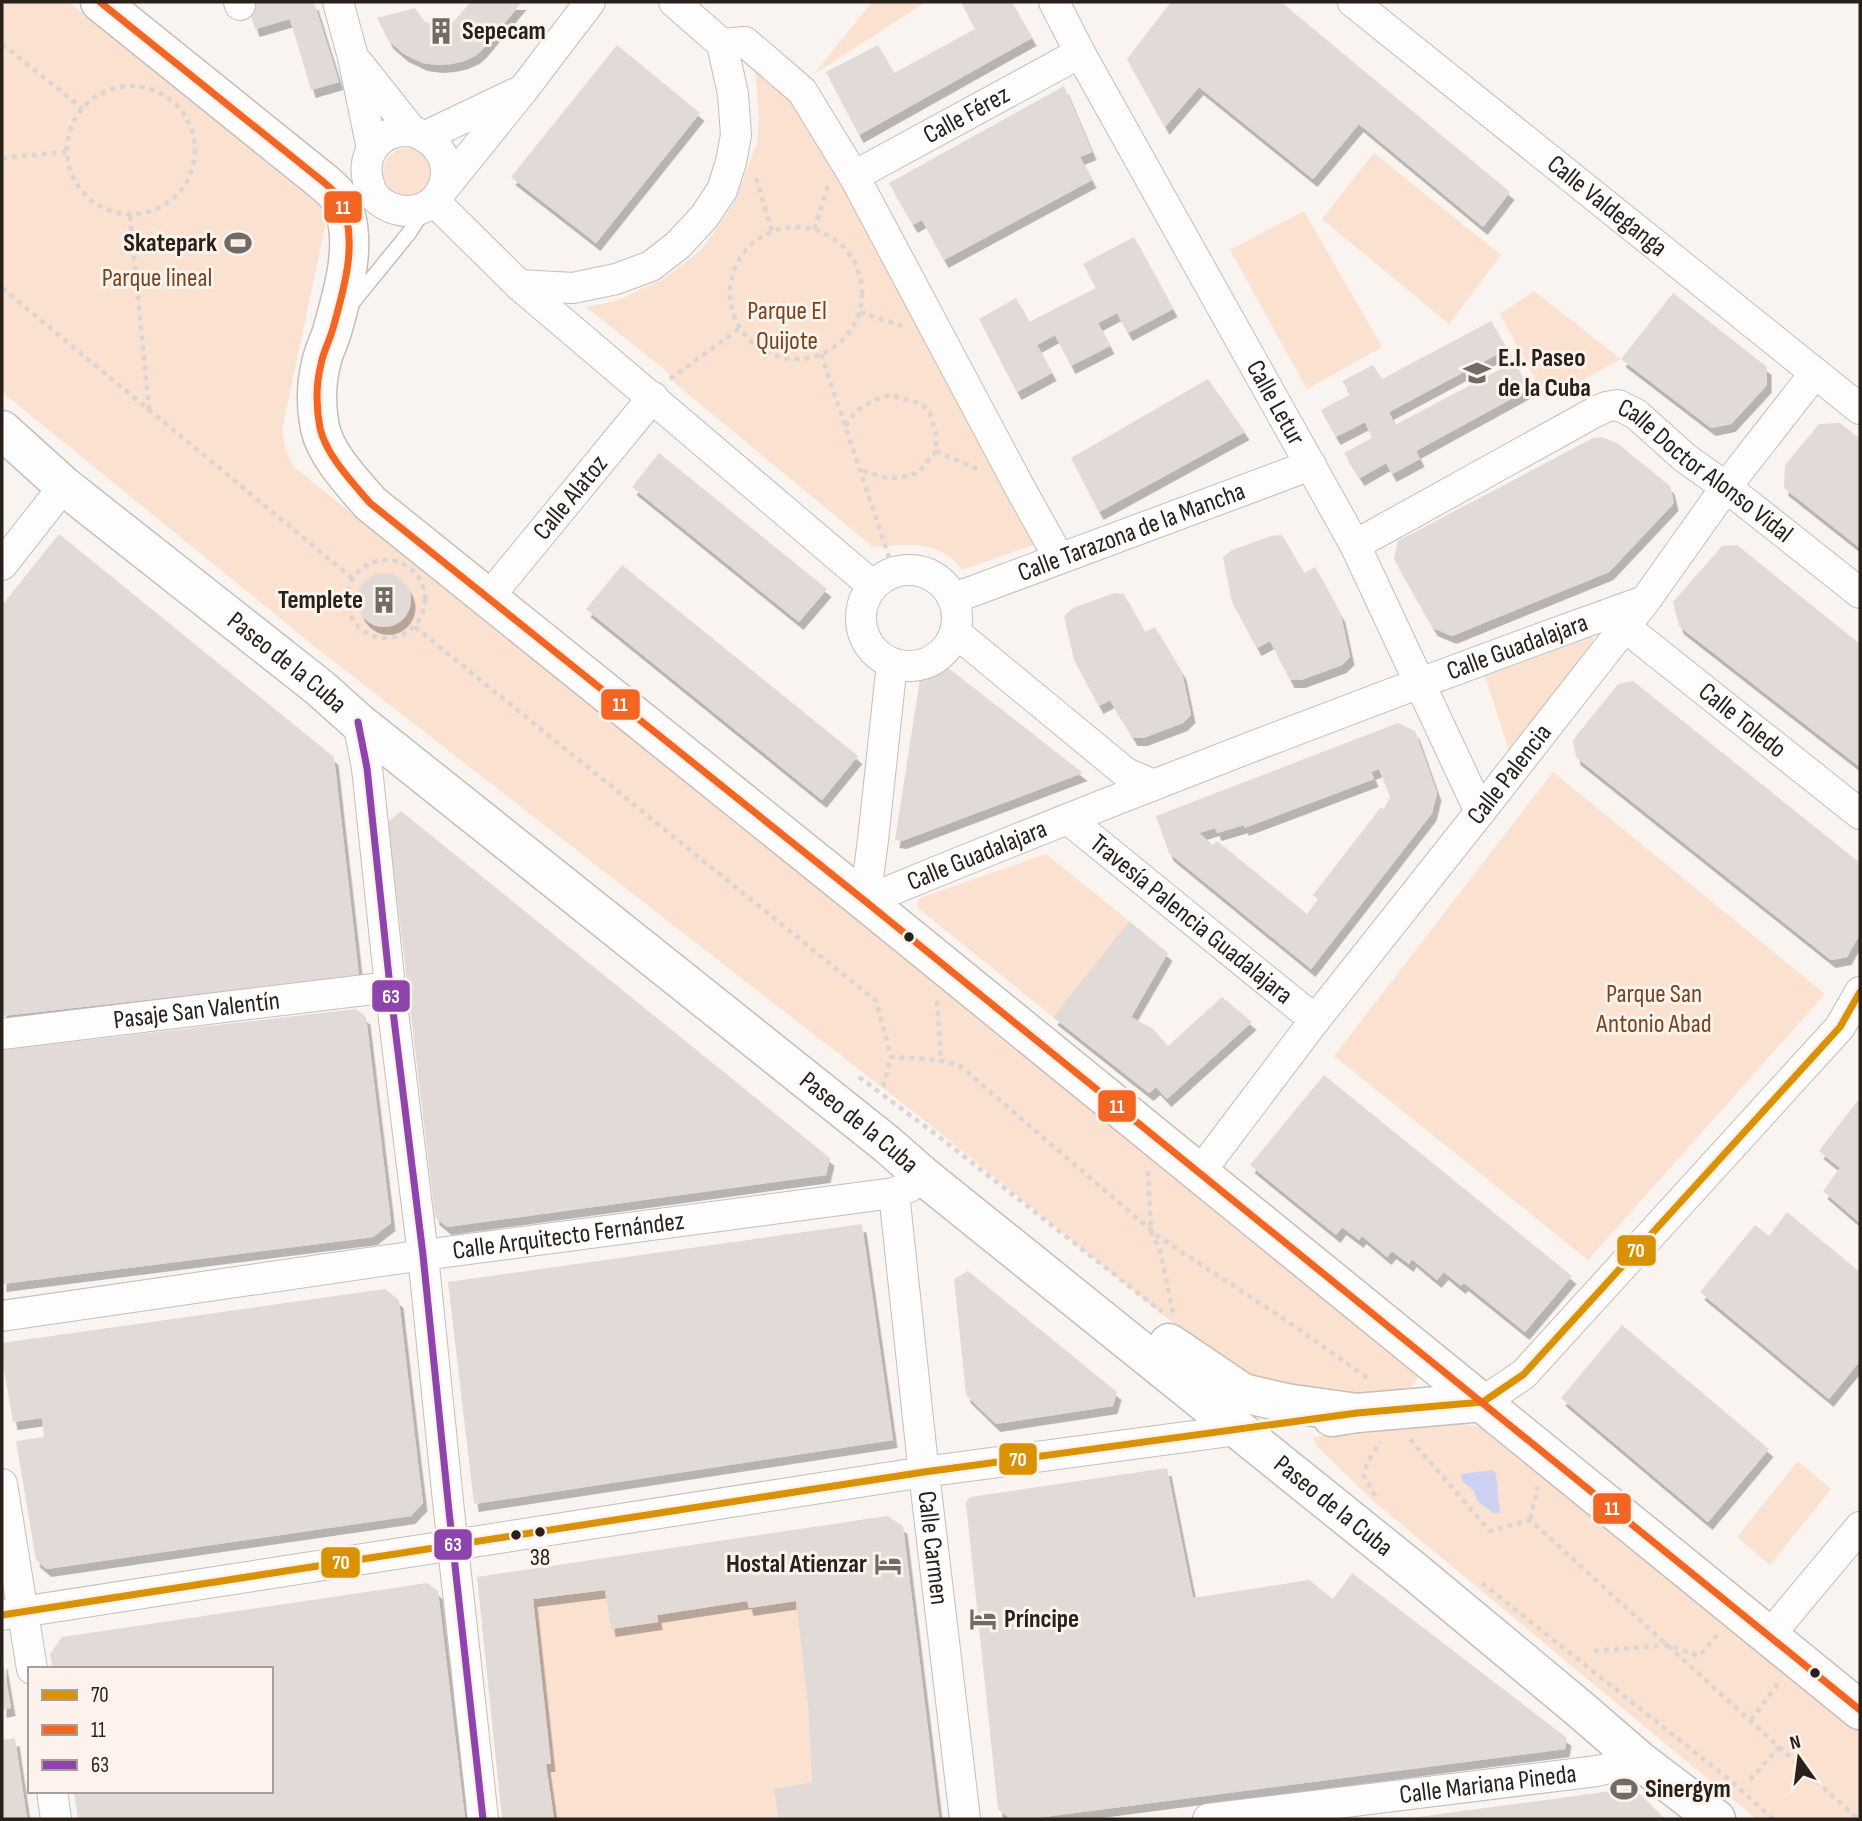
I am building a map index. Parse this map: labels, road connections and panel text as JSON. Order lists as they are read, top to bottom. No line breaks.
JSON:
{"streets":{"main road":["Paseo de la Cuba"],"street":["Calle Férez","Calle Valdeganga","Calle Letur","Calle Doctor Alonso Vidal","Calle Alatoz","Calle Tarazona de la Mancha","Calle Guadalajara","Calle Toledo","Calle Palencia","Travesía Palencia Guadalajara","Pasaje San Valentín","Calle Arquitecto Fernández","Calle Carmen","Calle Mariana Pineda"]},"crossings":[["Calle Férez","Calle Letur"],["Calle Valdeganga","Calle Palencia"],["Calle Letur","Calle Doctor Alonso Vidal"],["Calle Letur","Calle Tarazona de la Mancha"],["Calle Letur","Calle Guadalajara"],["Calle Letur","Calle Palencia"],["Calle Doctor Alonso Vidal","Calle Palencia"],["Calle Tarazona de la Mancha","Calle Guadalajara"],["Calle Guadalajara","Calle Palencia"],["Calle Guadalajara","Travesía Palencia Guadalajara"],["Paseo de la Cuba","Calle Arquitecto Fernández"],["Paseo de la Cuba","Calle Carmen"],["Paseo de la Cuba","Calle Mariana Pineda"],["Calle Toledo","Calle Palencia"],["Calle Palencia","Travesía Palencia Guadalajara"],["Calle Arquitecto Fernández","Calle Carmen"]],"parks":["Parque lineal","Parque El Quijote","Parque San Antonio Abad"],"places":{"building":["Sepecam","Templete"],"sports":["Skatepark","Sinergym"],"school or university":["E.I. Paseo de la Cuba"],"other":["38"],"hotel":["Hostal Atienzar","Príncipe"]},"lines":["transit line 11","transit line 63","transit line 70"],"legend":["70","11","63"],"north":"top"}
